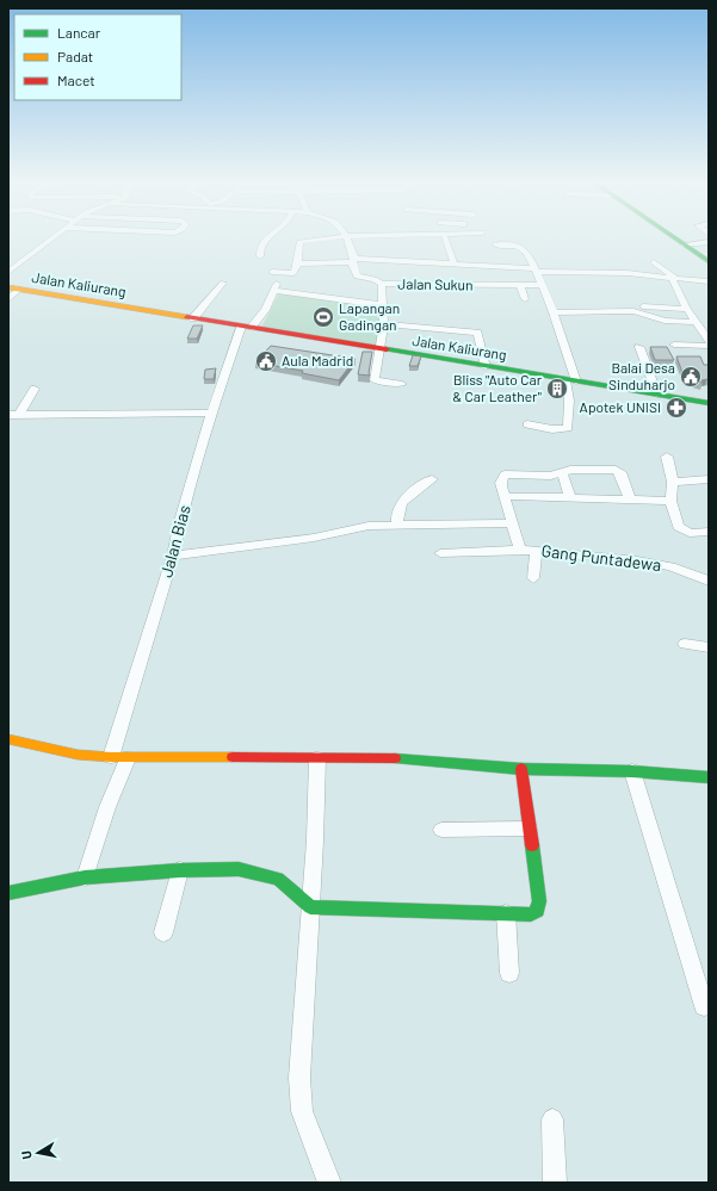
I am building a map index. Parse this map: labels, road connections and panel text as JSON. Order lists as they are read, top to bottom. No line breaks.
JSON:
{"streets":{"street":["Jalan Kaliurang","Jalan Sukun","Jalan Bias","Gang Puntadewa"]},"crossings":[["Jalan Kaliurang","Jalan Bias"]],"places":{"sports":["Lapangan Gadingan"],"public building":["Aula Madrid","Balai Desa Sinduharjo"],"building":["Bliss \"Auto Car & Car Leather\""],"pharmacy":["Apotek UNISI"]},"legend":["Lancar","Padat","Macet"],"north":"left"}
